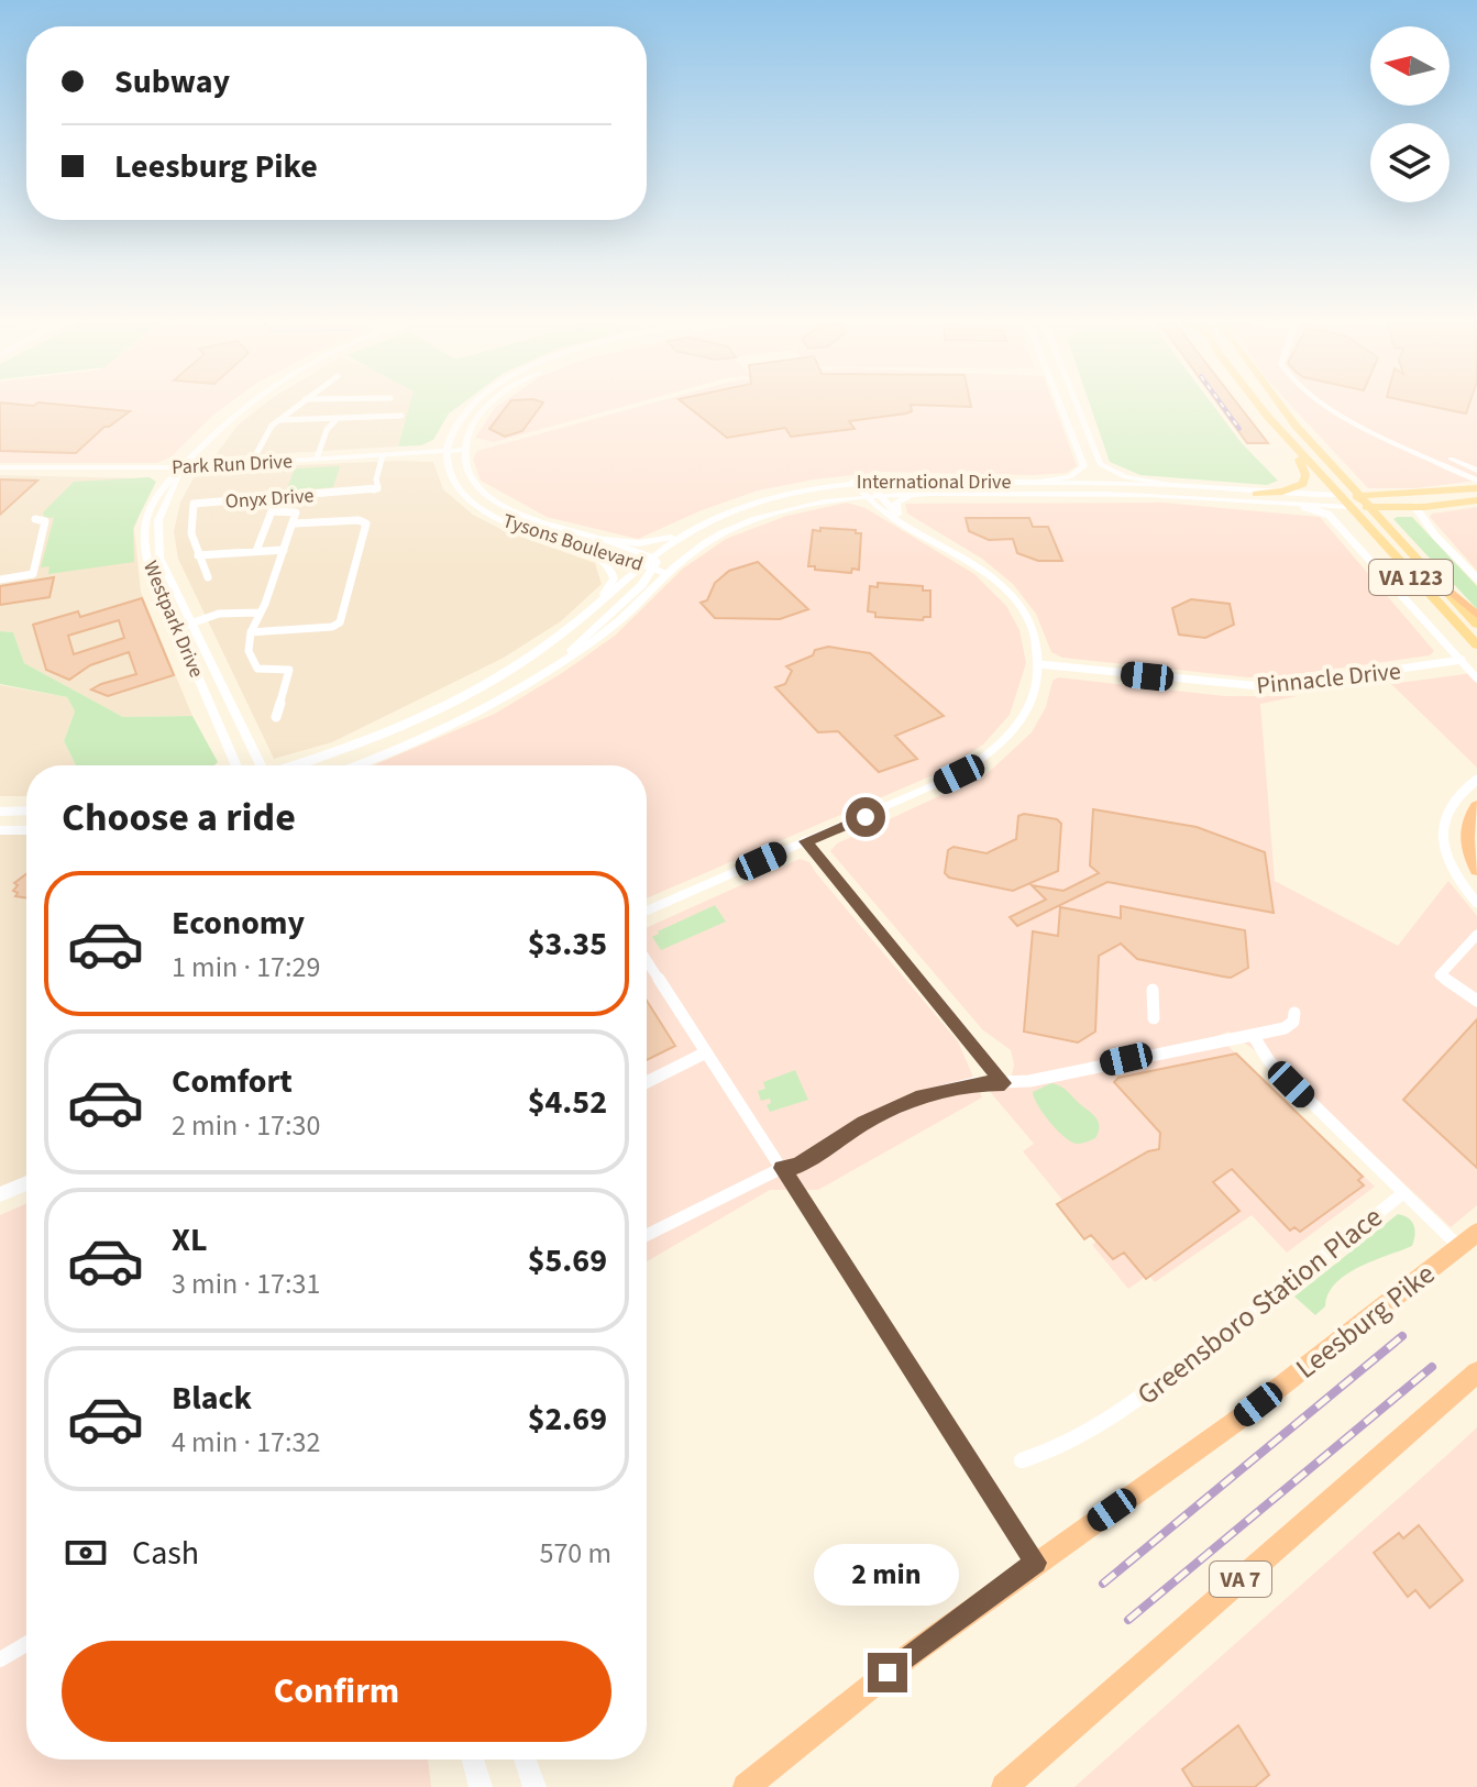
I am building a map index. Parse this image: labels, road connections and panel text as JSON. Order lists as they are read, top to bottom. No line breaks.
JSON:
{"streets":{"highway":["Leesburg Pike","VA 7"],"main road":["International Drive","VA 123"],"street":["Park Run Drive","Onyx Drive","Tysons Boulevard","Westpark Drive","Pinnacle Drive","Greensboro Station Place"]},"crossings":[["Park Run Drive","Onyx Drive"],["Park Run Drive","Tysons Boulevard"],["Park Run Drive","Westpark Drive"],["International Drive","Tysons Boulevard"],["International Drive","VA 123"]],"north":"left","page":{"banner":["Subway","Leesburg Pike"],"heading":"Choose a ride","list":[{"name":"Economy","note":"1 min · 17:29","value":"$3.35"},{"name":"Comfort","note":"2 min · 17:30","value":"$4.52"},{"name":"XL","note":"3 min · 17:31","value":"$5.69"},{"name":"Black","note":"4 min · 17:32","value":"$2.69"}],"pay":["Cash","570 m"],"bubble":"2 min","buttons":"Confirm"}}
